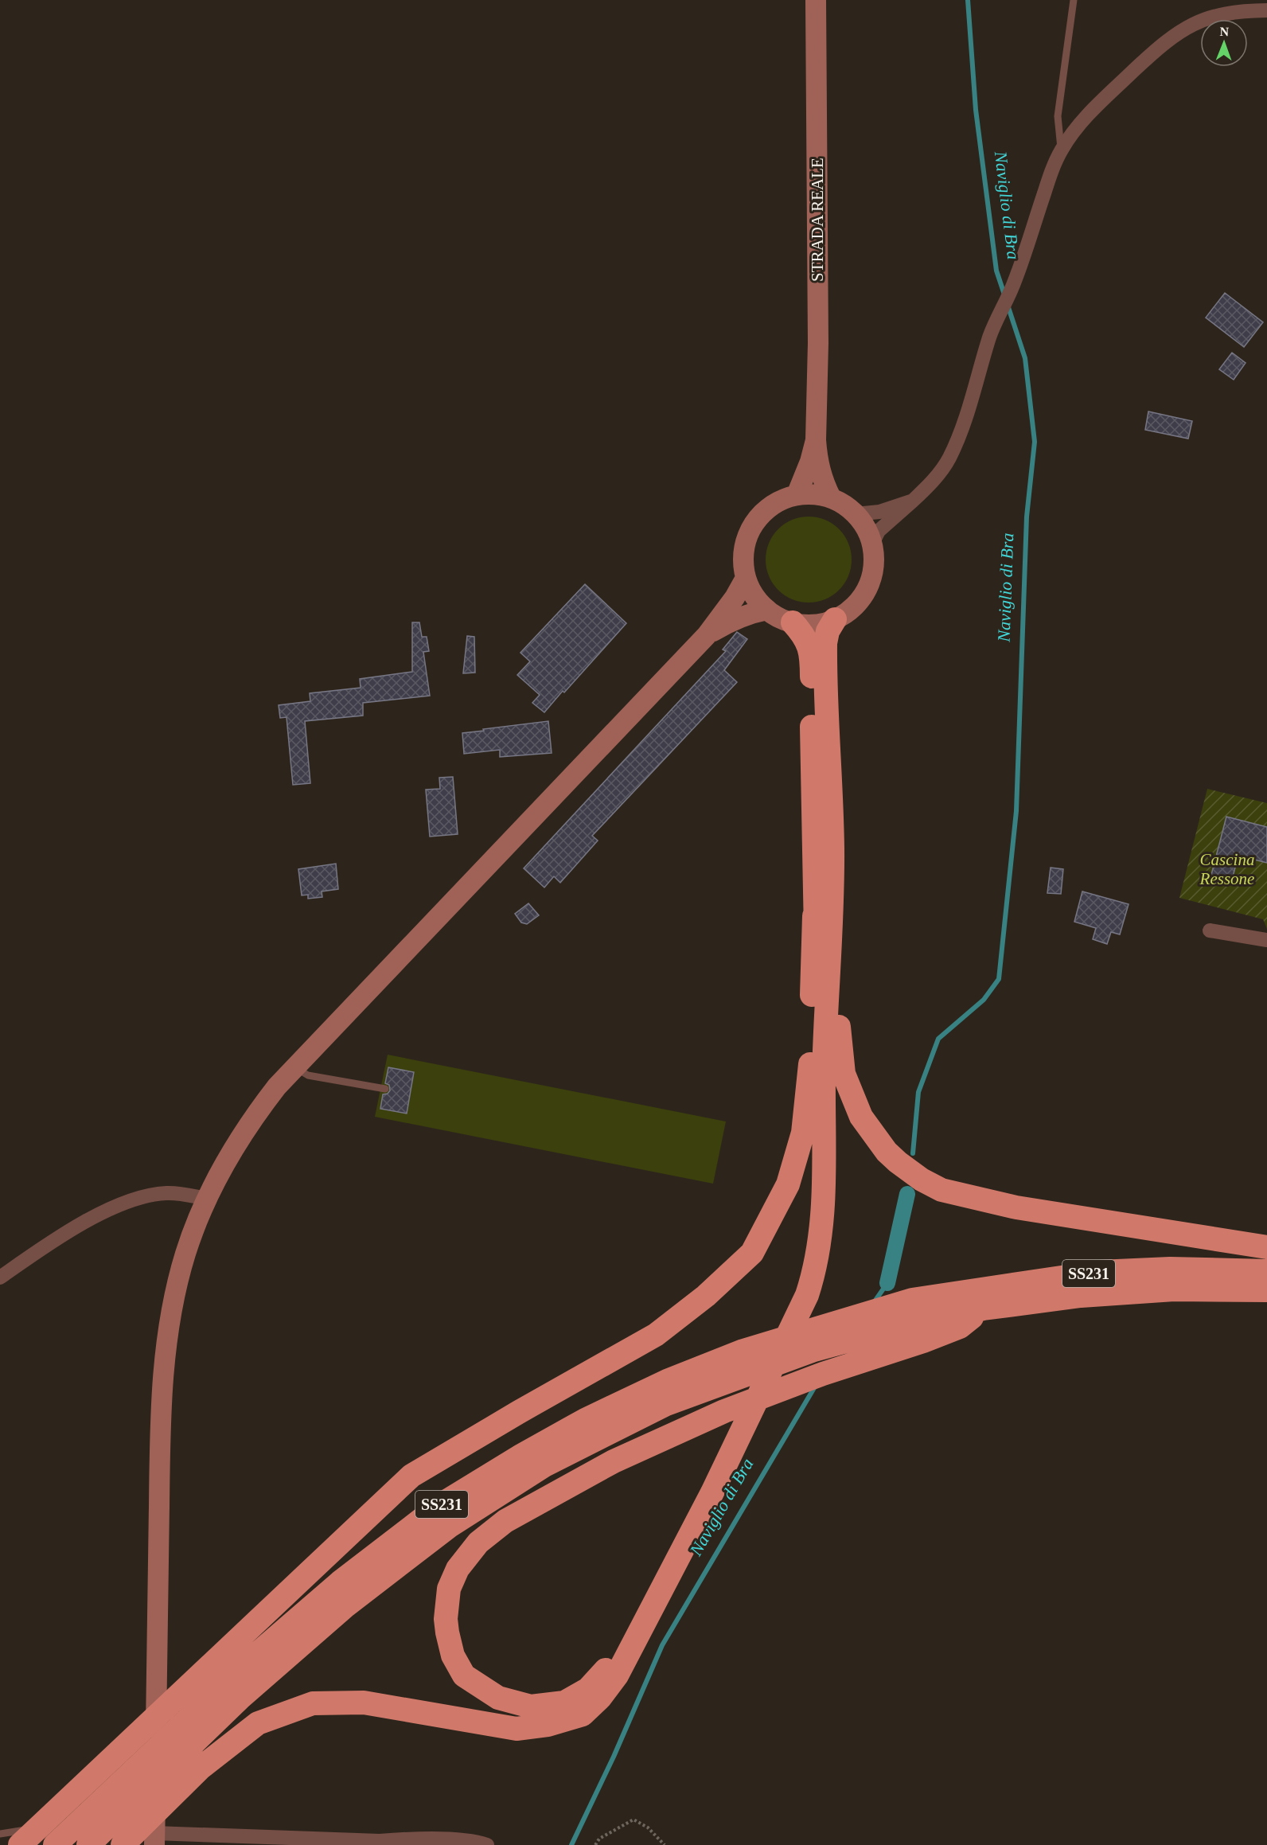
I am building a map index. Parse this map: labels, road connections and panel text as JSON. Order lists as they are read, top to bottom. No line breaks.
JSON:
{"streets":{"highway":["SS231"],"main road":["STRADA REALE"]},"water":["Naviglio di Bra"],"parks":["Cascina Ressone"],"north":"top"}
